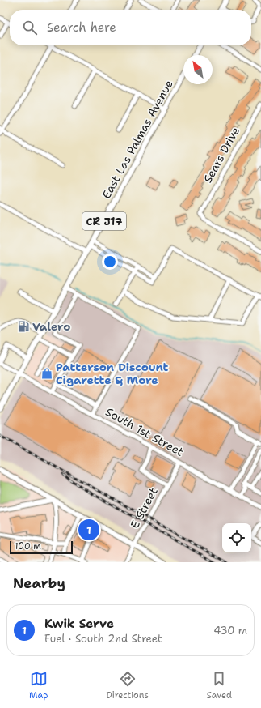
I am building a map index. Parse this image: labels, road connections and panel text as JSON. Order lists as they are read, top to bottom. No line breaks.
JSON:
{"streets":{"main road":["East Las Palmas Avenue","CR J17"],"street":["Sears Drive","South 1st Street","E Street"]},"crossings":[["East Las Palmas Avenue","CR J17"],["East Las Palmas Avenue","South 1st Street"],["CR J17","South 1st Street"],["South 1st Street","E Street"]],"places":{"fuel station":["Valero"],"shop":["Patterson Discount Cigarette & More"]},"scale_bar":"100 m","north":"top left","page":{"search":"Search here","pins":"1","scale":"100 m","heading":"Nearby","list":[{"mark":"1","name":"Kwik Serve","note":"Fuel · South 2nd Street","value":"430 m"}],"nav":["Map","Directions","Saved"]}}
